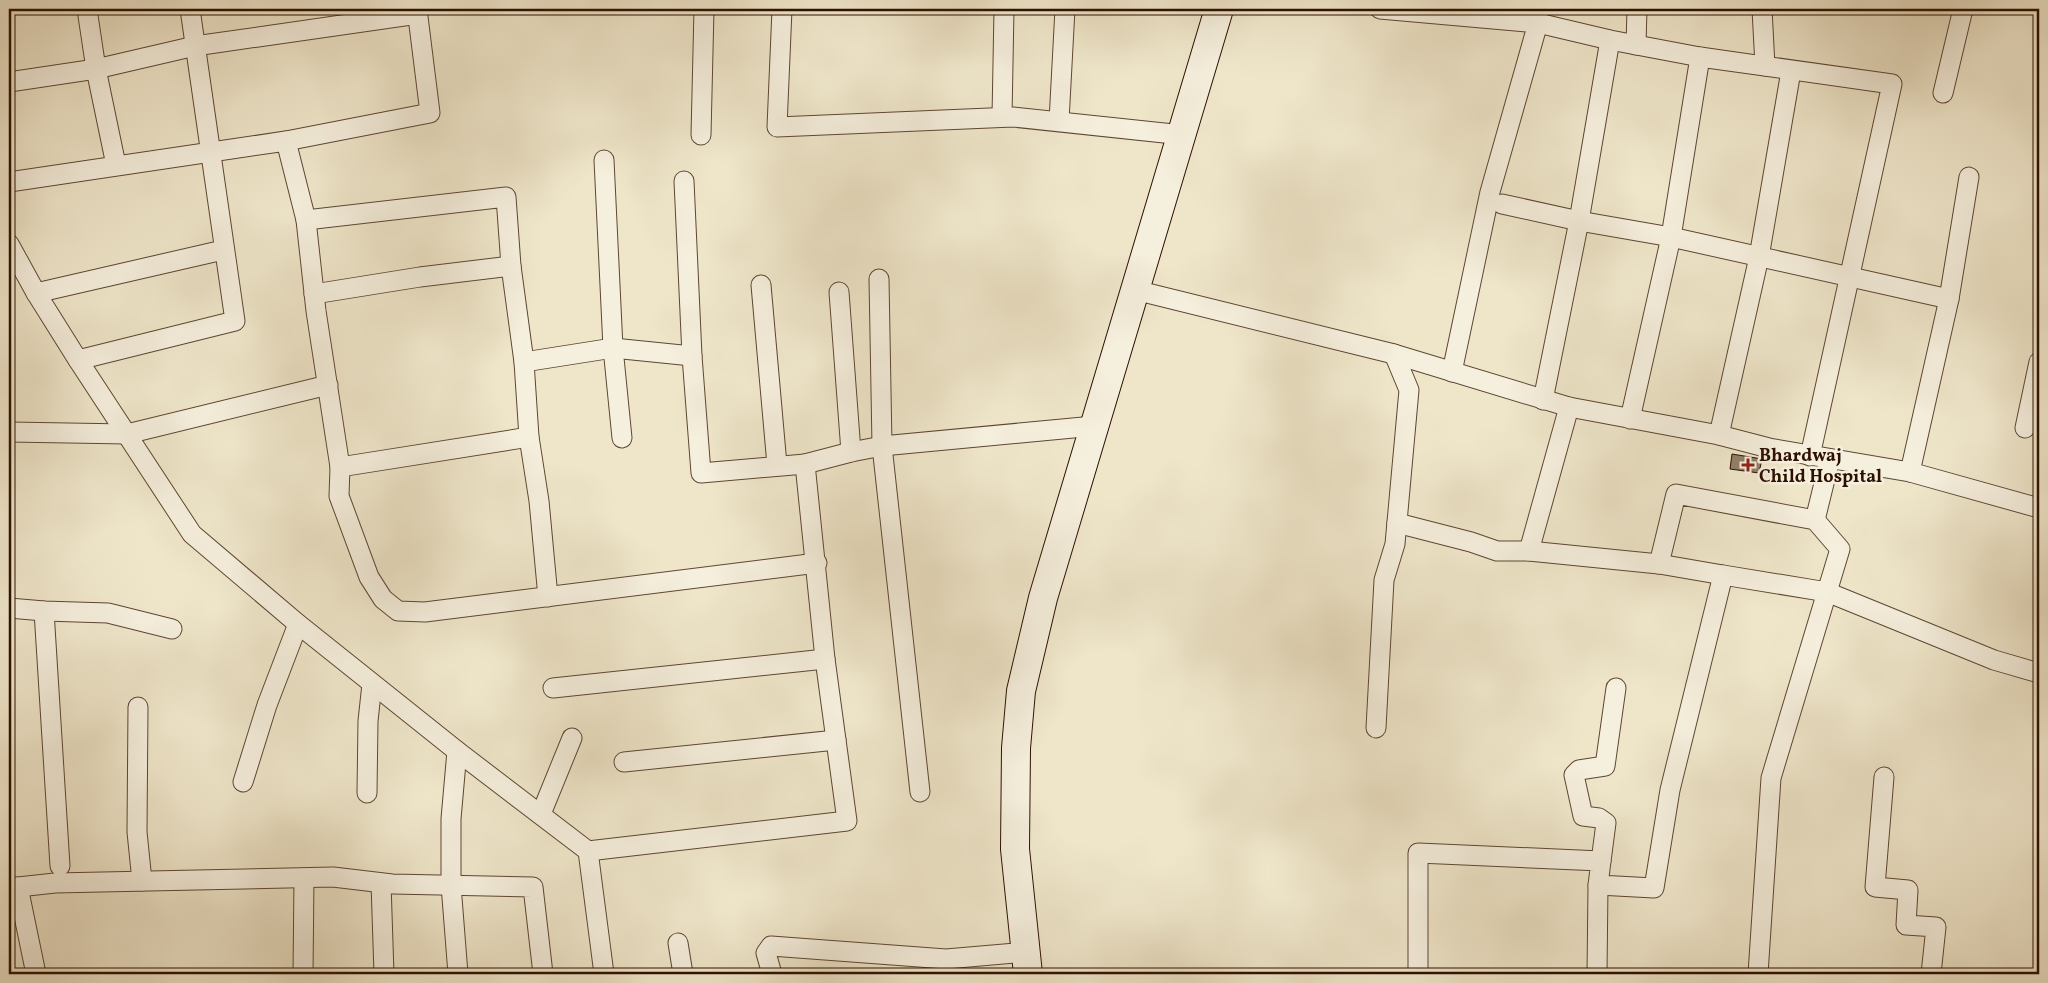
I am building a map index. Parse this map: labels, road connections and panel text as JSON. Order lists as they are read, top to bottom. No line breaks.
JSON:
{"places":{"health":["Bhardwaj Child Hospital"]}}
